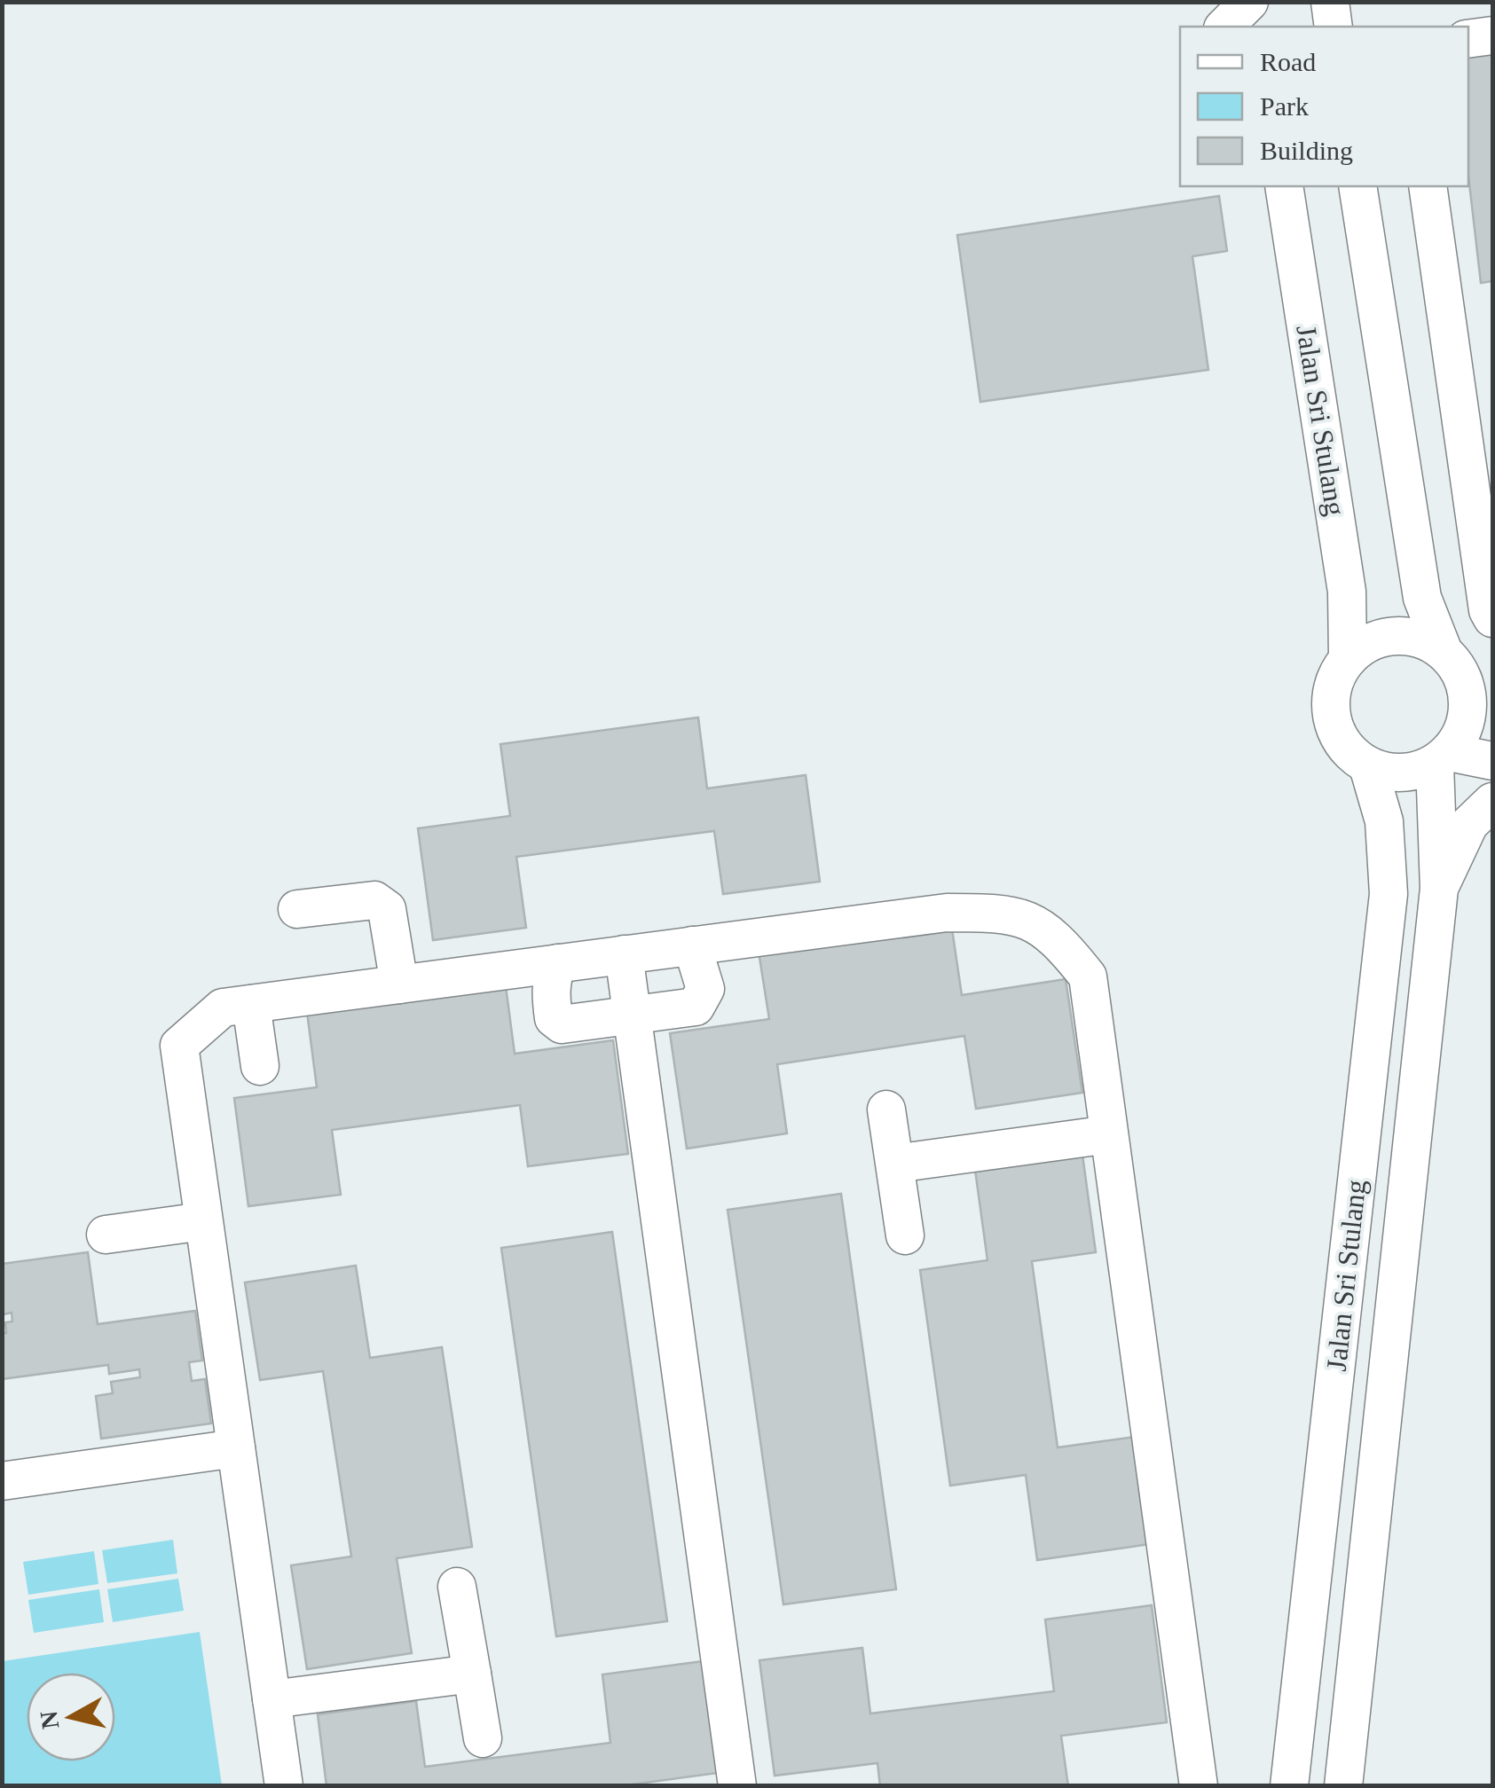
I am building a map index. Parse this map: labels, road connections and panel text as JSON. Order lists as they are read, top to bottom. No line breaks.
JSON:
{"streets":{"street":["Jalan Sri Stulang"]},"legend":["Road","Park","Building"],"north":"left"}
